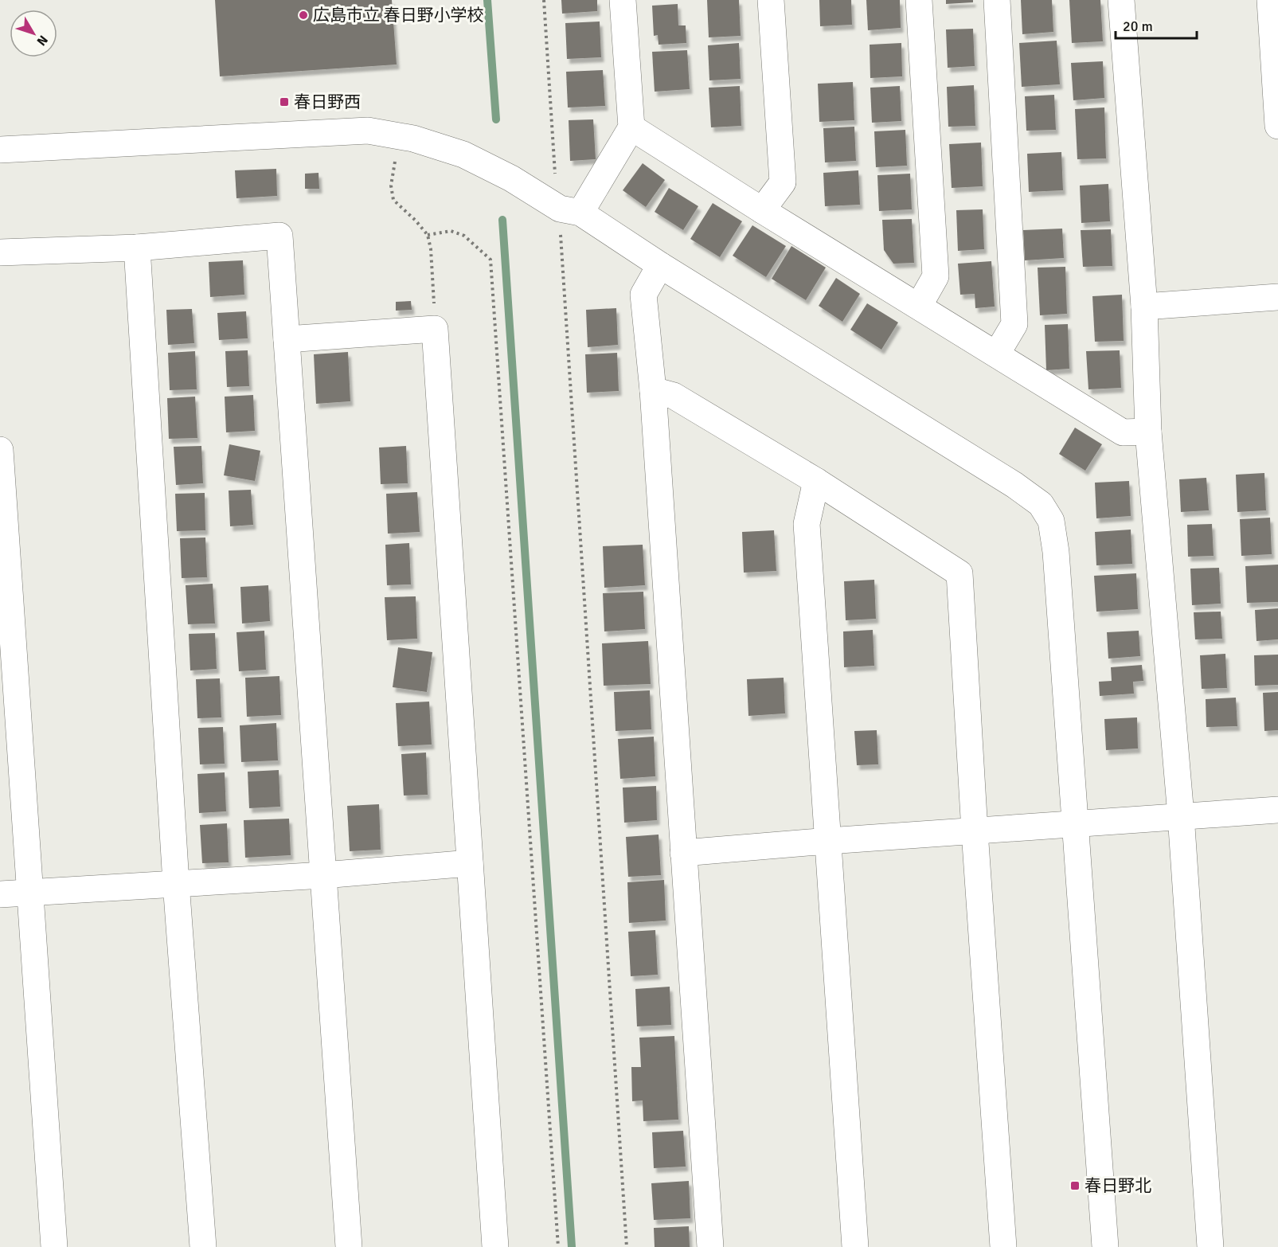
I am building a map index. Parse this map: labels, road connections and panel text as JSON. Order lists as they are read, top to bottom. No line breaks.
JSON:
{"places":{"other":["広島市立 春日野小学校"],"transit":["春日野西","春日野北"]},"scale_bar":"20 m","north":"bottom right"}
